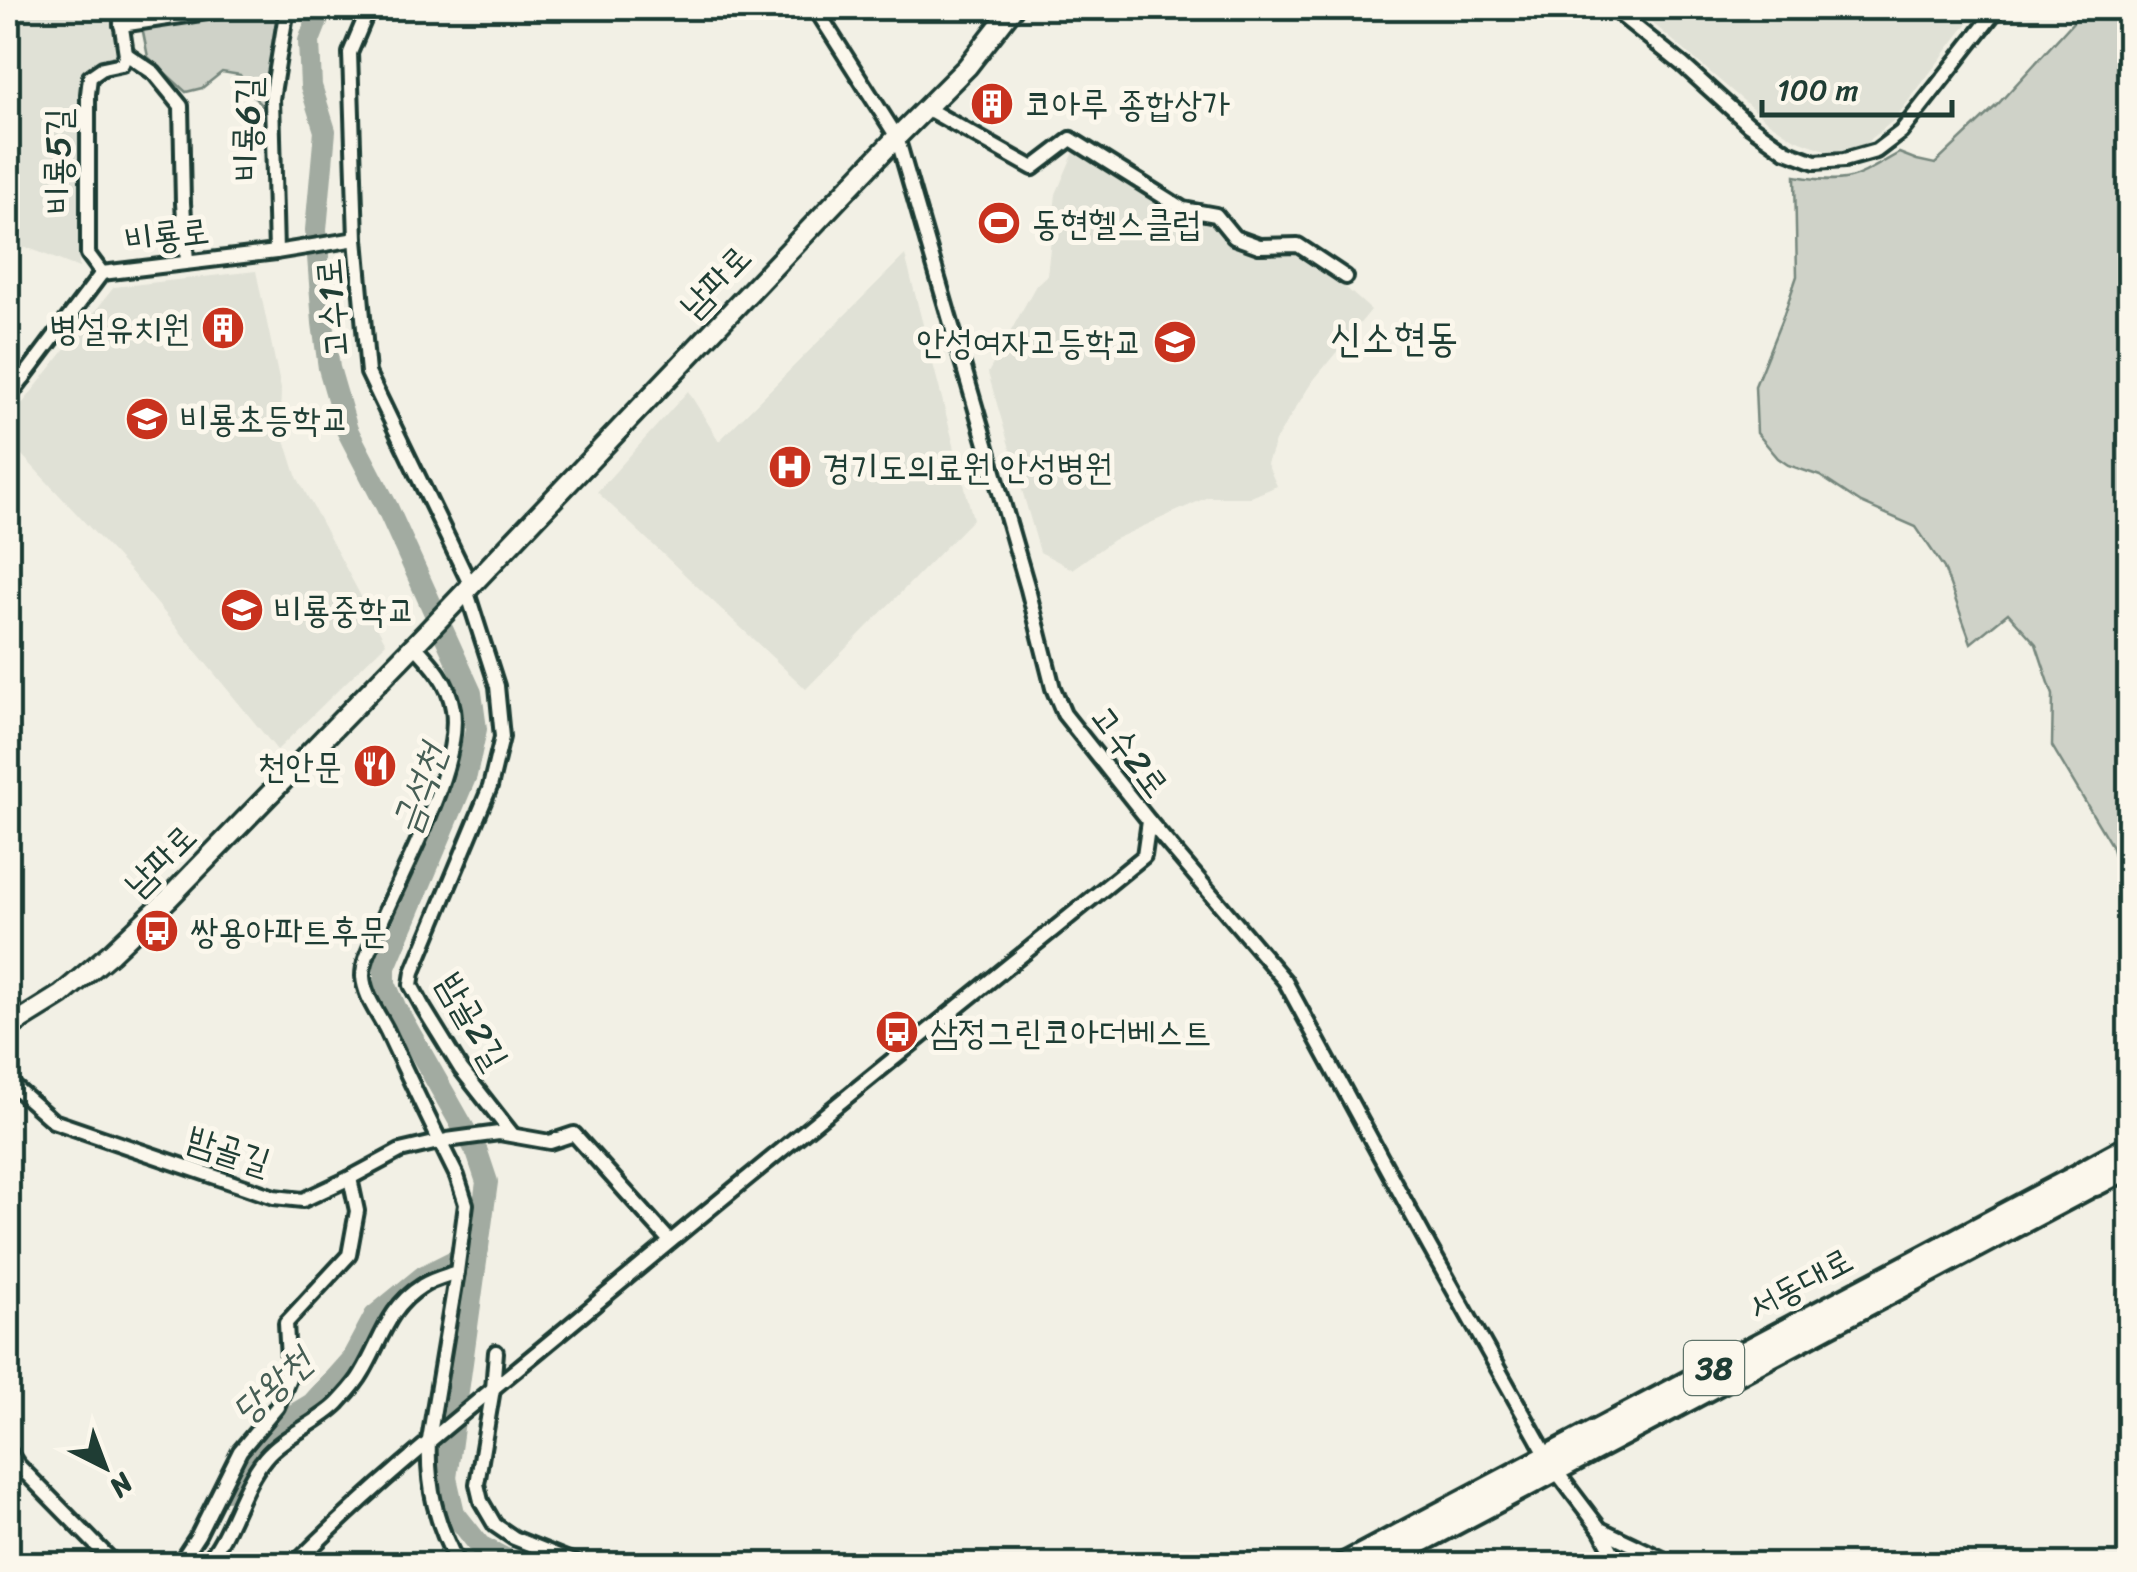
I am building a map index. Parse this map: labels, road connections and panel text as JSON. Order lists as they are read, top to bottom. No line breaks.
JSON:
{"streets":{"highway":["서동대로","38"],"street":["비룡6길","비룡5길","비룡로","남파로","고수1로","고수2로","밤골2길","밤골길"]},"crossings":[["비룡6길","비룡로"],["비룡5길","비룡로"],["비룡로","고수1로"],["남파로","고수1로"],["남파로","고수2로"],["남파로","밤골2길"],["고수1로","밤골2길"],["고수2로","밤골길"],["밤골2길","밤골길"]],"districts":["신소현동"],"water":["금석천","당왕천"],"places":{"building":["코아루 종합상가","병설유치원"],"sports":["동현헬스클럽"],"school or university":["안성여자고등학교","비룡초등학교","비룡중학교"],"hospital":["경기도의료원 안성병원"],"restaurant":["천안문"],"bus stop":["쌍용아파트후문","삼정그린코아더베스트"]},"scale_bar":"100 m","north":"bottom right"}
